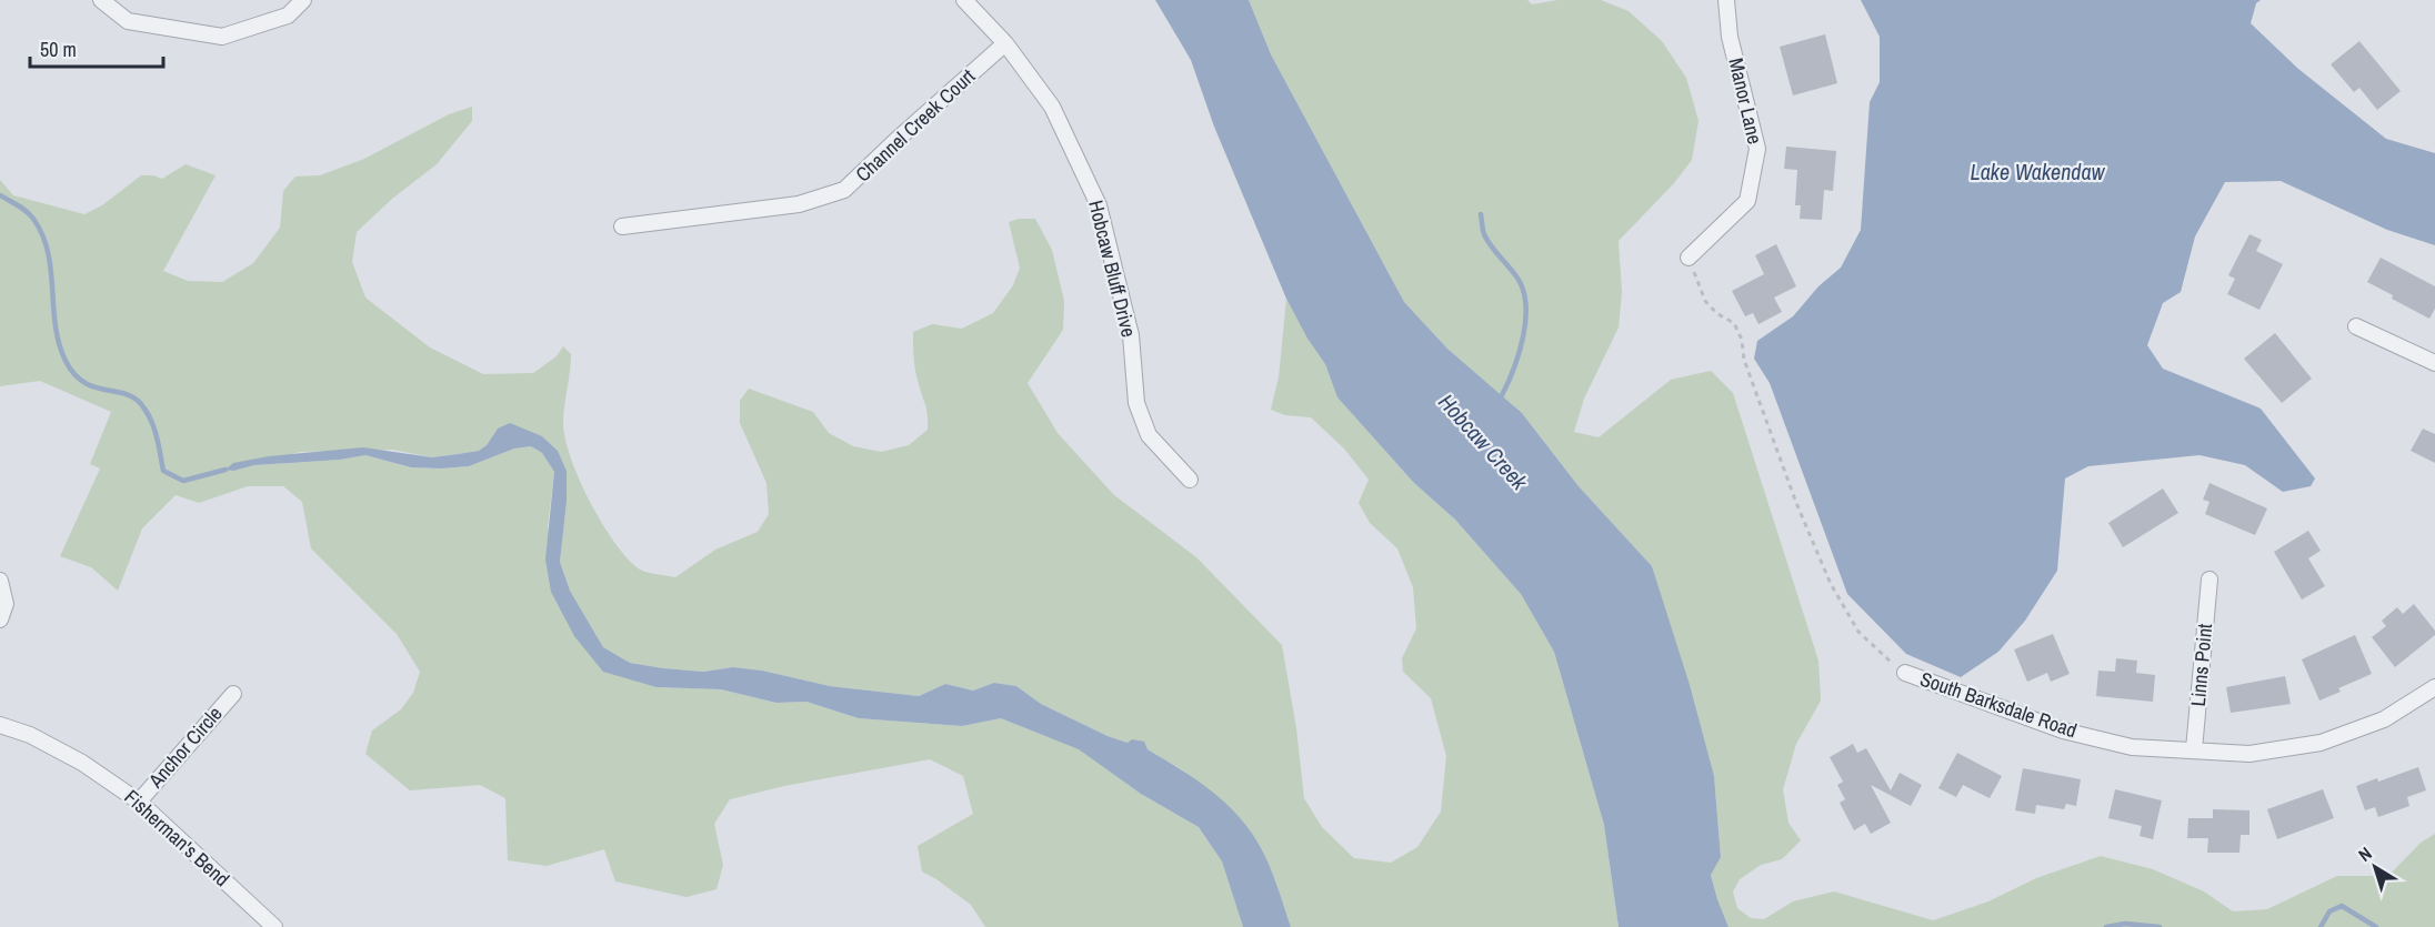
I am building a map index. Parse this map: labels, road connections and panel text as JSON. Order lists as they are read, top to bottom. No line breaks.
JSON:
{"streets":{"street":["Manor Lane","Channel Creek Court","Hobcaw Bluff Drive","Linns Point","South Barksdale Road","Anchor Circle","Fisherman's Bend"]},"crossings":[["Manor Lane","South Barksdale Road"],["Channel Creek Court","Hobcaw Bluff Drive"],["Linns Point","South Barksdale Road"],["Anchor Circle","Fisherman's Bend"]],"water":["Lake Wakendaw","Hobcaw Creek"],"scale_bar":"50 m","north":"top left"}
